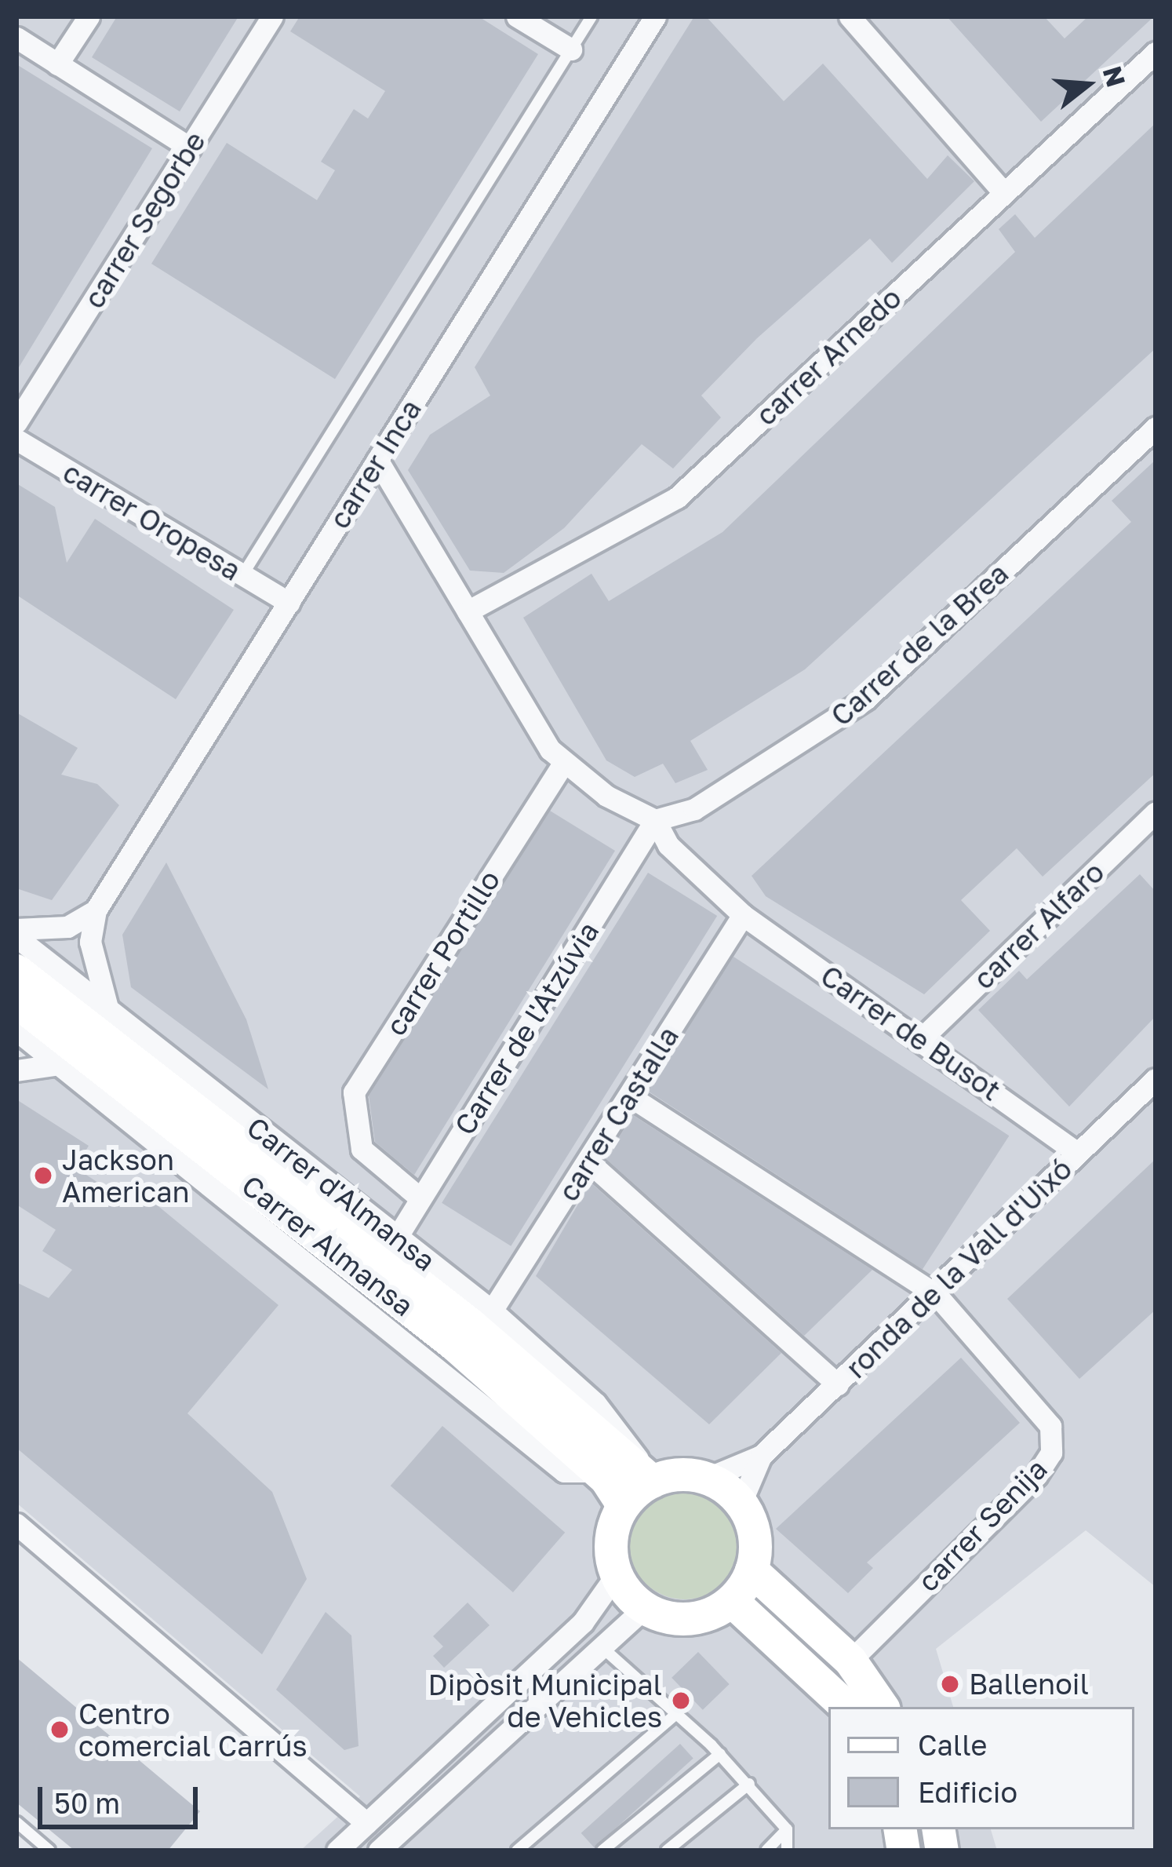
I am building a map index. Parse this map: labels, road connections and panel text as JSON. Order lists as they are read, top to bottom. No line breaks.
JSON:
{"streets":{"main road":["Carrer d'Almansa","Carrer Almansa"],"street":["carrer Segorbe","carrer Arnedo","carrer Inca","carrer Oropesa","Carrer de la Brea","carrer Alfaro","carrer Portillo","Carrer de l'Atzúvia","Carrer de Busot","carrer Castalla","ronda de la Vall d'Uixó","carrer Senija"]},"crossings":[["carrer Inca","carrer Oropesa"],["Carrer de la Brea","Carrer de l'Atzúvia"],["carrer Alfaro","Carrer de Busot"],["carrer Portillo","Carrer d'Almansa"],["Carrer de l'Atzúvia","Carrer d'Almansa"],["Carrer de Busot","carrer Castalla"],["Carrer de Busot","ronda de la Vall d'Uixó"],["carrer Castalla","Carrer d'Almansa"],["Carrer d'Almansa","Carrer Almansa"],["Carrer d'Almansa","ronda de la Vall d'Uixó"],["Carrer Almansa","ronda de la Vall d'Uixó"],["ronda de la Vall d'Uixó","carrer Senija"]],"places":["Jackson American","Ballenoil","Dipòsit Municipal de Vehicles","Centro comercial Carrús"],"legend":["Calle","Edificio"],"scale_bar":"50 m","north":"right"}
